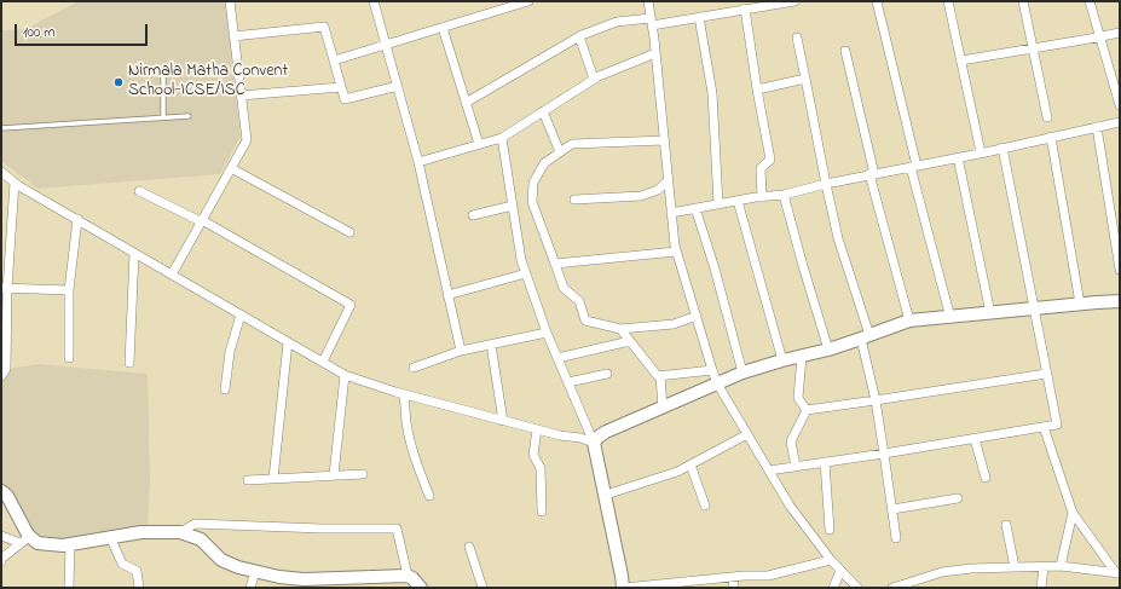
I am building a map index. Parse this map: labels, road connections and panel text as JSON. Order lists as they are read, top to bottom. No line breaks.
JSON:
{"places":["Nirmala Matha Convent School-ICSE/ISC"],"scale_bar":"100 m"}
